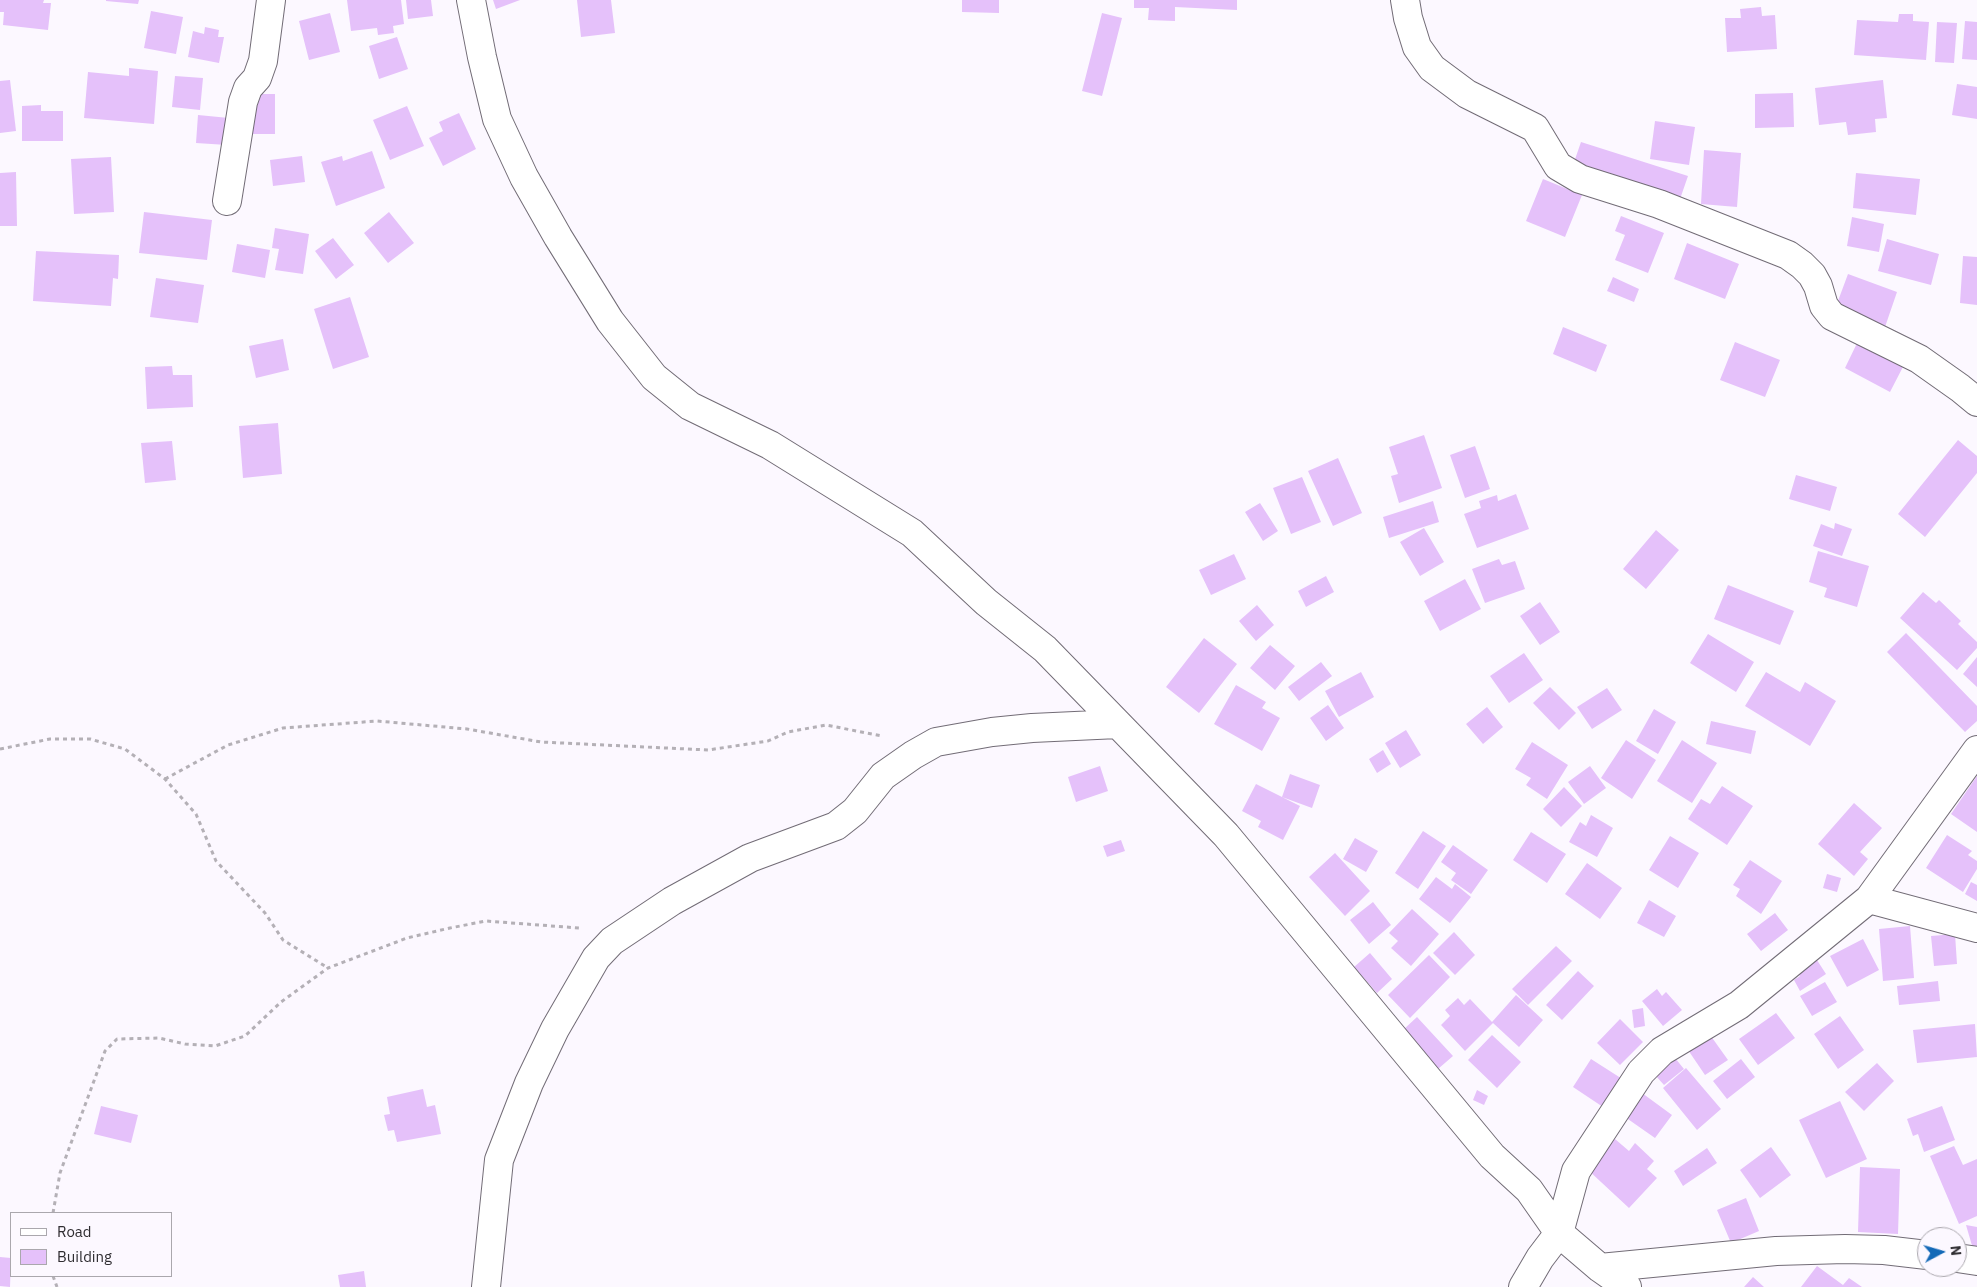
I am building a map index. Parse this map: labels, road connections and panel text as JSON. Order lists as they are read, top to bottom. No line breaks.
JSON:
{"legend":["Road","Building"],"north":"right"}
